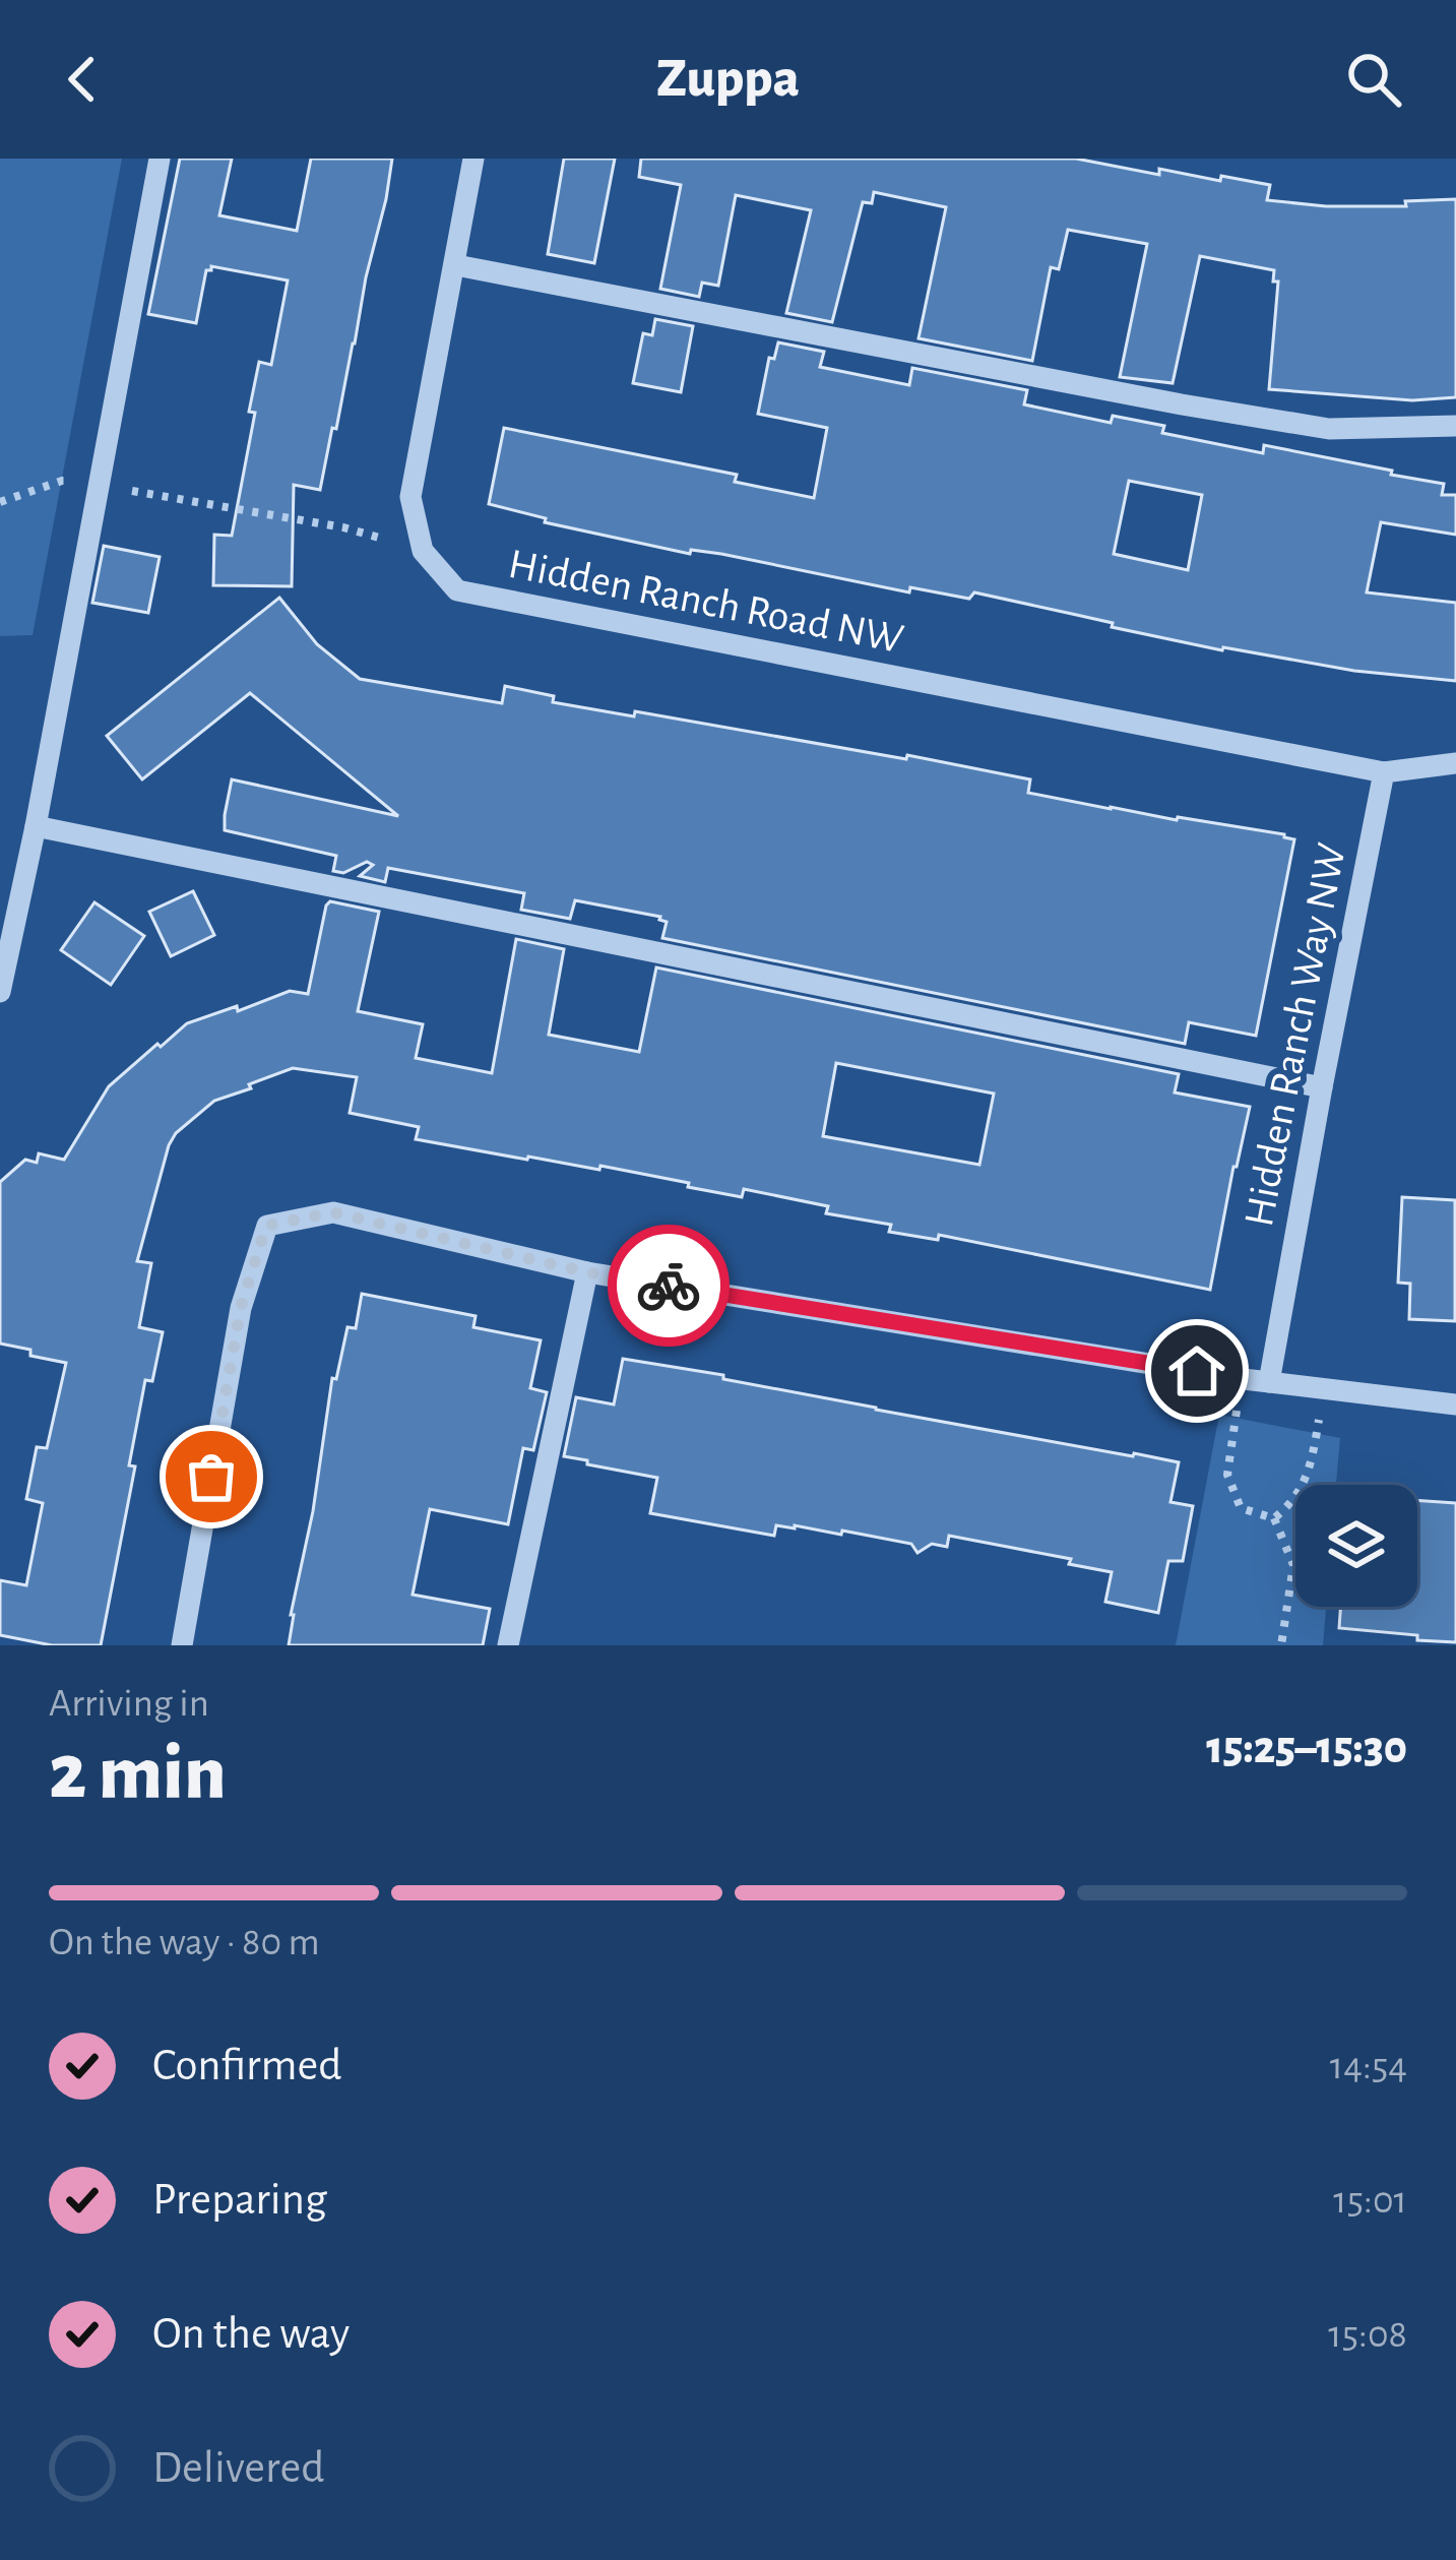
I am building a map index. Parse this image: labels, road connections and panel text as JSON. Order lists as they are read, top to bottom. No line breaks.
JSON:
{"streets":{"street":["Hidden Ranch Road NW","Hidden Ranch Way NW"]},"crossings":[["Hidden Ranch Road NW","Hidden Ranch Way NW"]],"page":{"header":"Zuppa","heading":["2 min","Arriving in","15:25–15:30"],"bar":"On the way · 80 m","list":[["Confirmed","14:54"],["Preparing","15:01"],["On the way","15:08"],"Delivered"]}}
